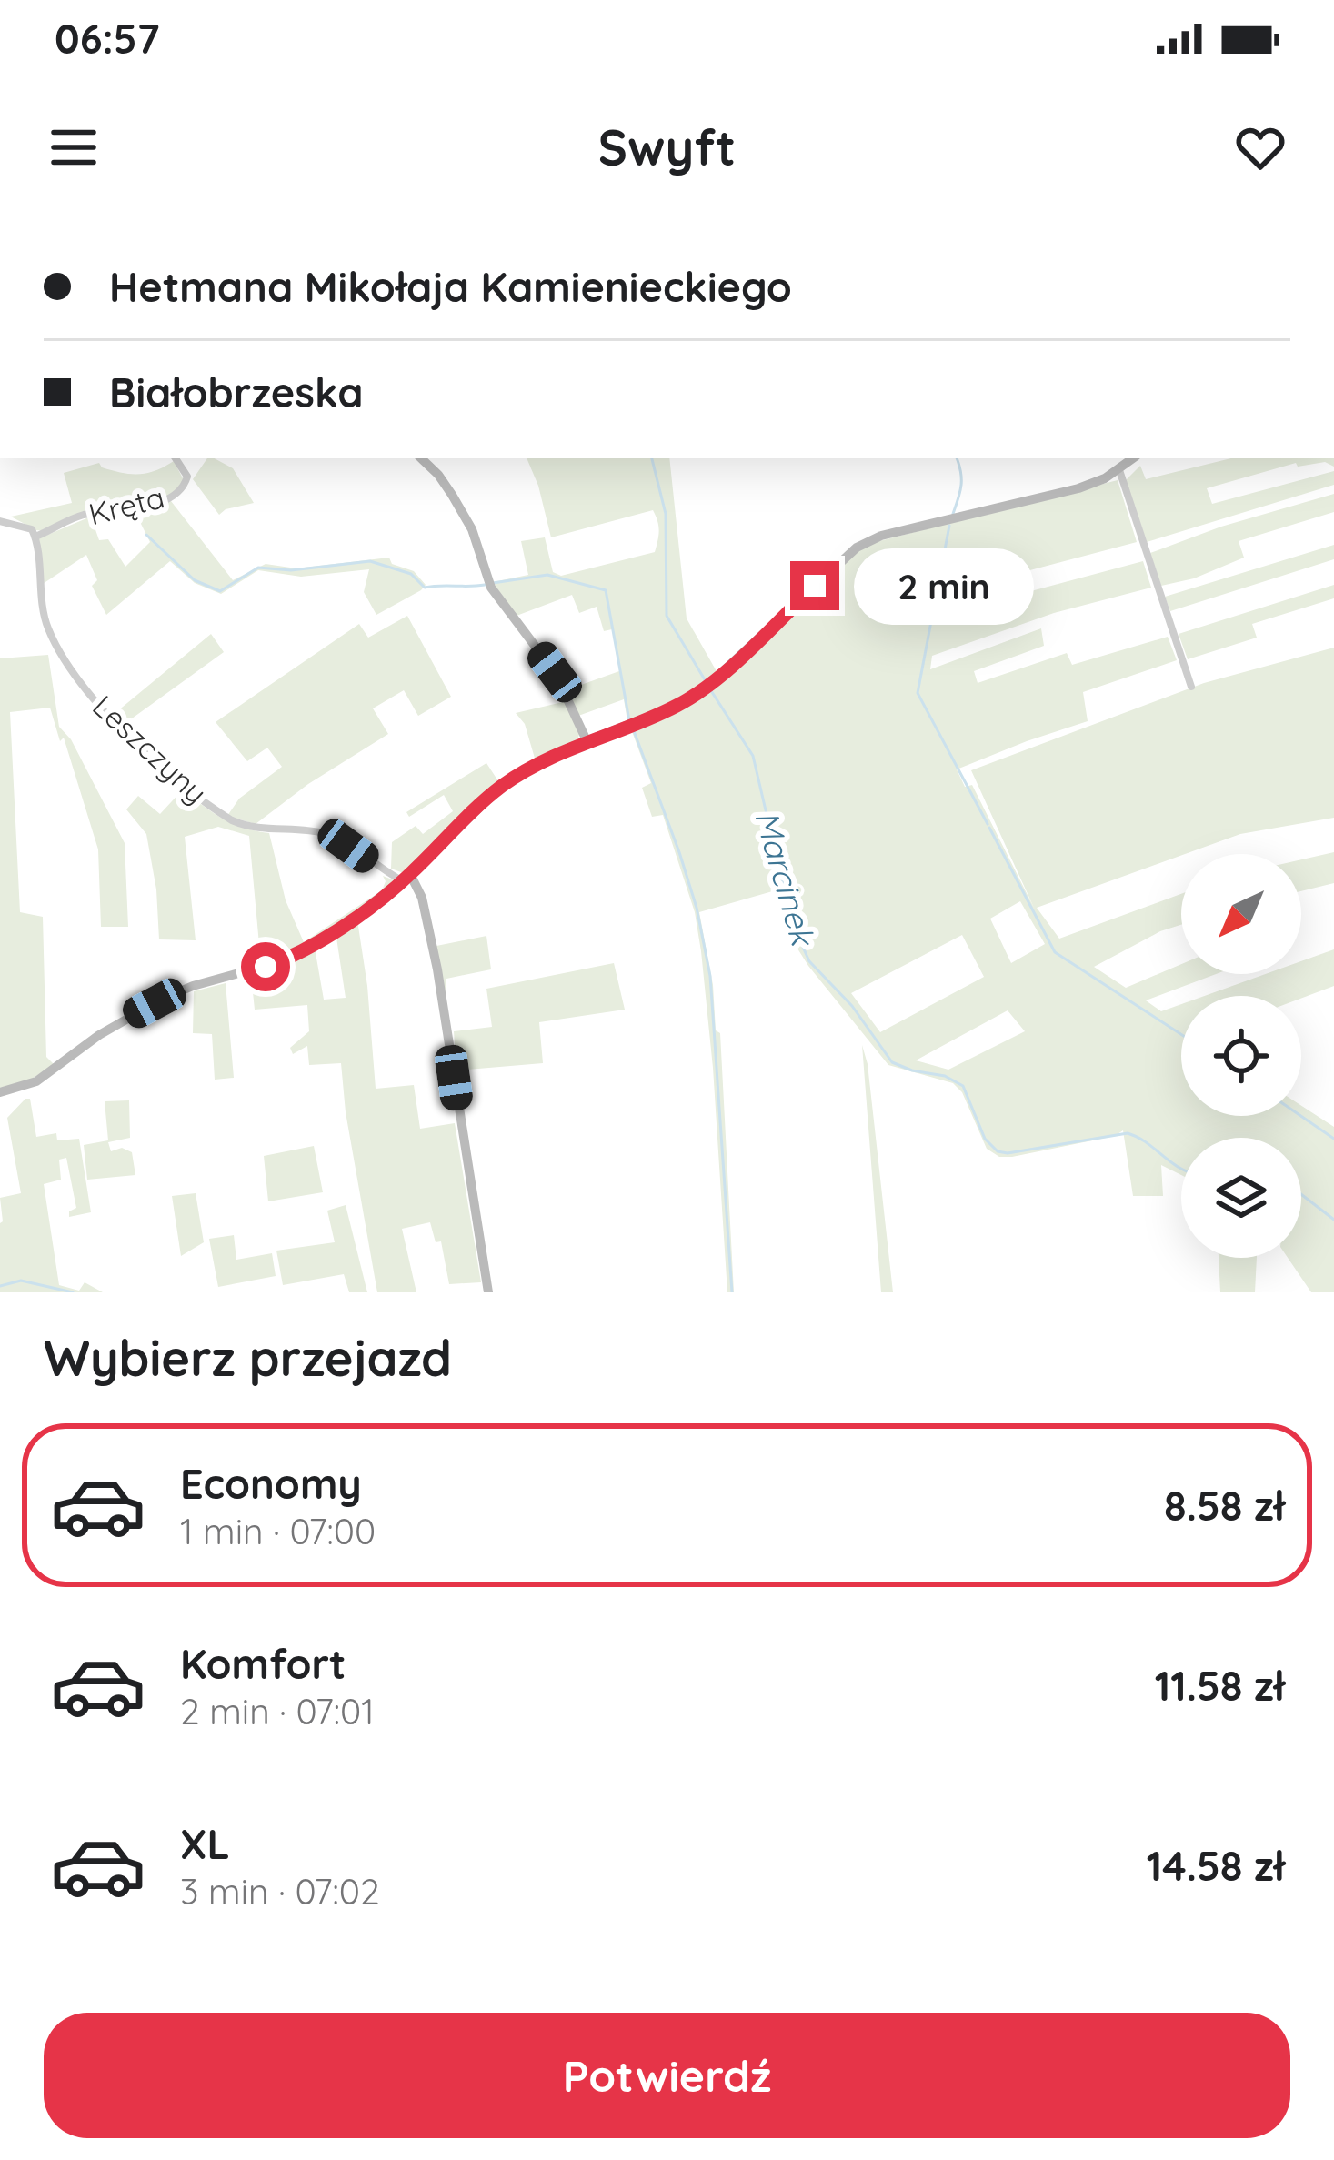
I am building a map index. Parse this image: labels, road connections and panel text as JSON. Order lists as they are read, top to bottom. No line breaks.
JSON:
{"streets":{"street":["Kręta","Leszczyny"]},"crossings":[["Kręta","Leszczyny"]],"water":["Marcinek"],"north":"bottom left","page":{"status":"06:57","header":"Swyft","banner":["Hetmana Mikołaja Kamienieckiego","Białobrzeska"],"bubble":"2 min","heading":"Wybierz przejazd","list":[{"name":"Economy","note":"1 min · 07:00","value":"8.58 zł"},{"name":"Komfort","note":"2 min · 07:01","value":"11.58 zł"},{"name":"XL","note":"3 min · 07:02","value":"14.58 zł"}],"buttons":"Potwierdź"}}
